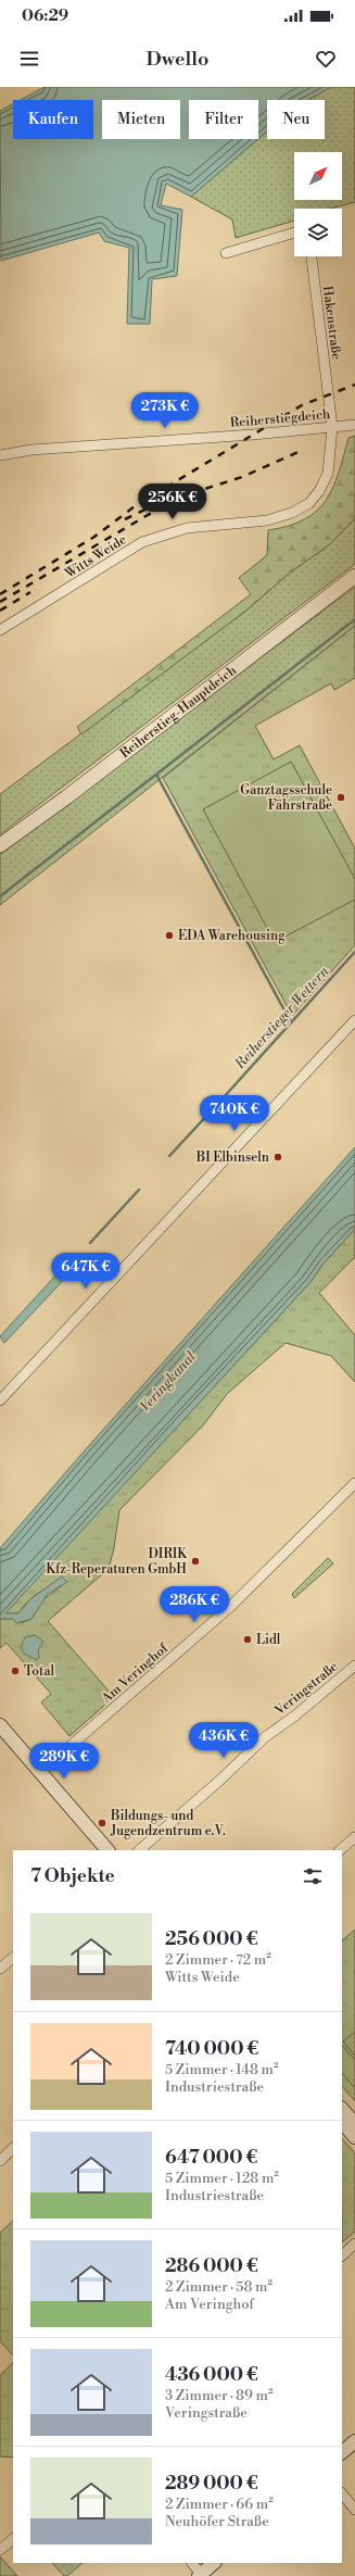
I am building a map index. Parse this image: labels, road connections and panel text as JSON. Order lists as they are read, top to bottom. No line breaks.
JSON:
{"streets":{"main road":["Reiherstieg-Hauptdeich"],"street":["Hakenstraße","Reiherstiegdeich","Witts Weide","Am Veringhof","Veringstraße"]},"crossings":[["Hakenstraße","Reiherstiegdeich"],["Hakenstraße","Witts Weide"],["Reiherstiegdeich","Witts Weide"]],"water":["Reiherstieger Wettern","Veringkanal"],"places":["Ganztagsschule Fährstraße","EDA Warehousing","BI Elbinseln","DIRIK Kfz-Reperaturen GmbH","Lidl","Total","Bildungs- und Jugendzentrum e.V."],"north":"top right","page":{"status":"06:29","header":"Dwello","chip":["Kaufen","Mieten","Filter","Neu"],"price":["273K €","256K €","740K €","647K €","286K €","436K €","289K €"],"heading":"7 Objekte","list":[{"name":"256 000 €","note":"2 Zimmer · 72 m² · Witts Weide"},{"name":"740 000 €","note":"5 Zimmer · 148 m² · Industriestraße"},{"name":"647 000 €","note":"5 Zimmer · 128 m² · Industriestraße"},{"name":"286 000 €","note":"2 Zimmer · 58 m² · Am Veringhof"},{"name":"436 000 €","note":"3 Zimmer · 89 m² · Veringstraße"},{"name":"289 000 €","note":"2 Zimmer · 66 m² · Neuhöfer Straße"}]}}
